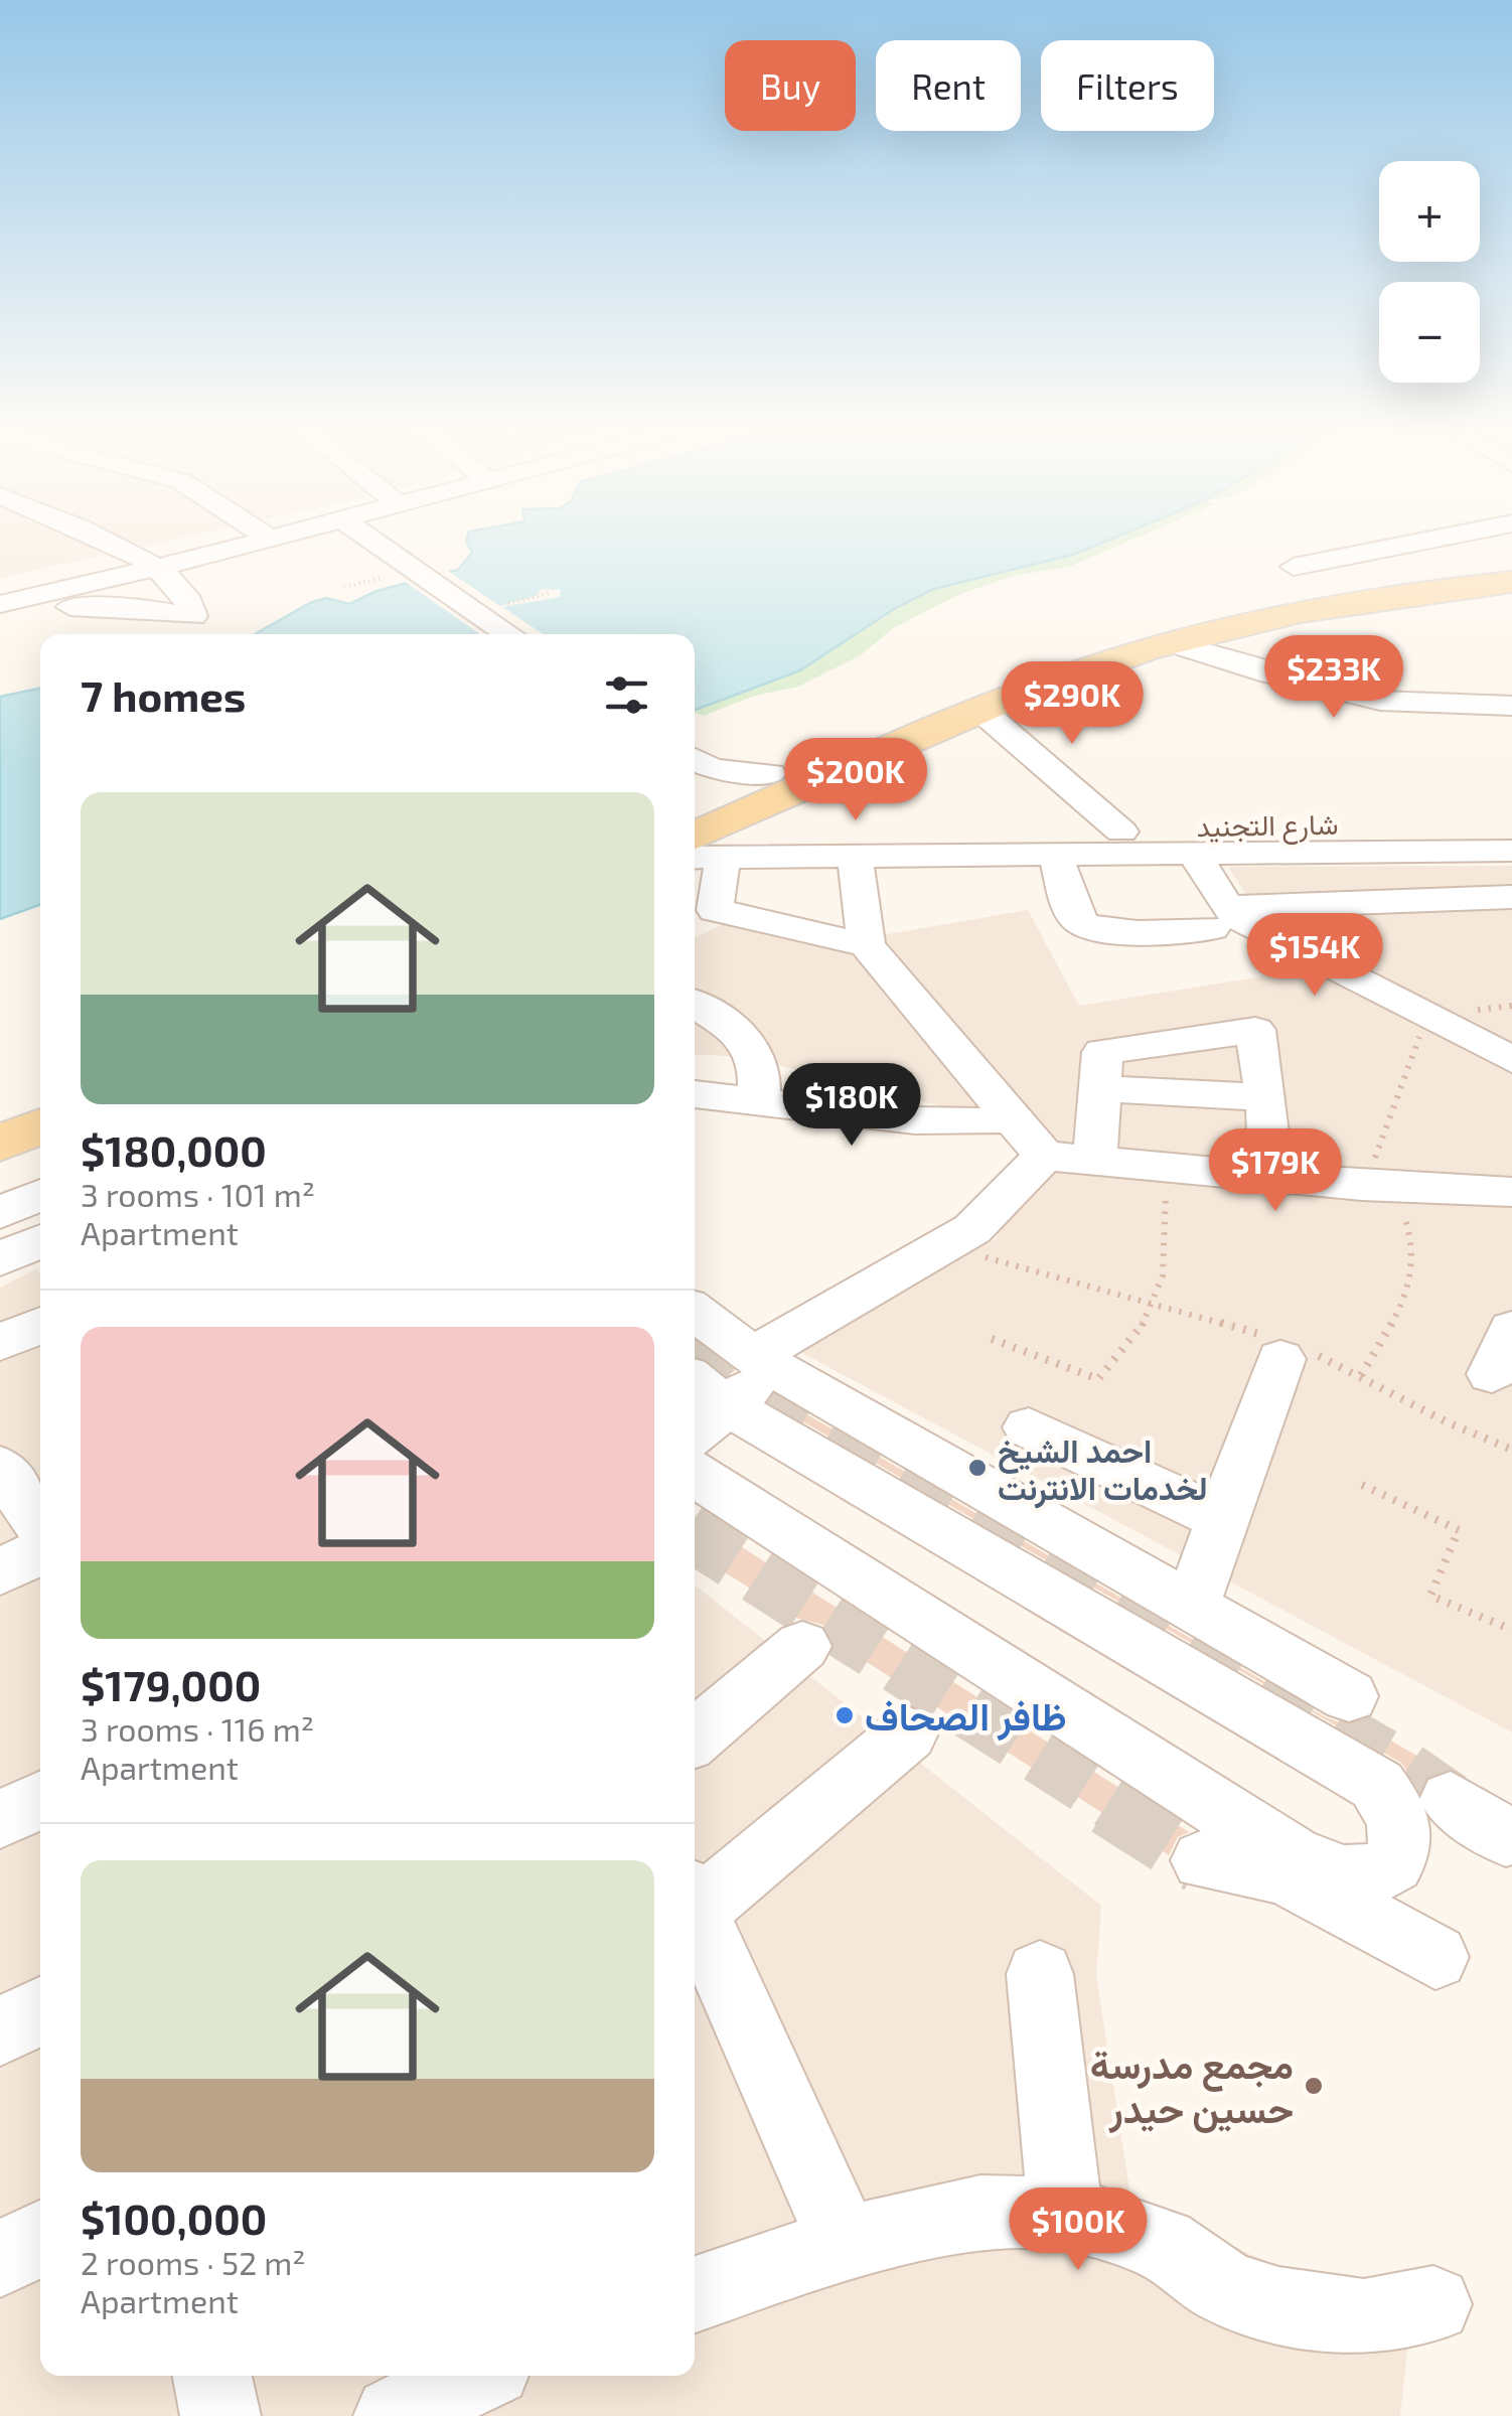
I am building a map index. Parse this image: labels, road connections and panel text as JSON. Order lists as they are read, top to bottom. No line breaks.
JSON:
{"streets":{"street":["شارع التجنيد"]},"places":["احمد الشيخ لخدمات الانترنت","ظافر الصحاف","مجمع مدرسة حسين حيدر"],"page":{"chip":["Buy","Rent","Filters"],"map_buttons":["+","−"],"heading":"7 homes","price":["$233K","$290K","$200K","$154K","$180K","$179K","$100K"],"list":[{"name":"$180,000","note":"3 rooms · 101 m² · Apartment"},{"name":"$179,000","note":"3 rooms · 116 m² · Apartment"},{"name":"$100,000","note":"2 rooms · 52 m² · Apartment"}]}}
